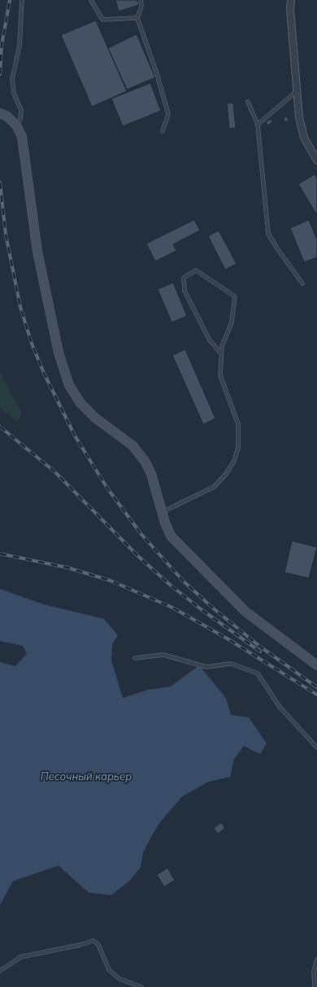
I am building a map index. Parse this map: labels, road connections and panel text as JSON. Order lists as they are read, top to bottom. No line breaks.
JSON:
{"water":["Песочный карьер"]}
